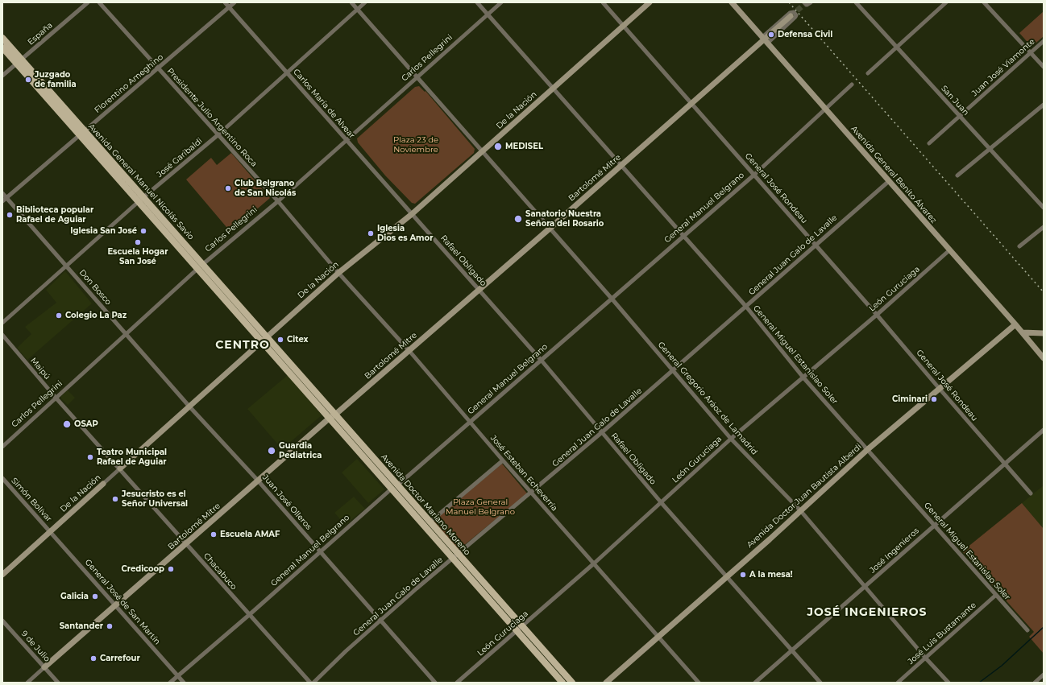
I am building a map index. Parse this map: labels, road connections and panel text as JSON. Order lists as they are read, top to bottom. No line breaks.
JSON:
{"streets":{"main road":["Avenida General Manuel Nicolás Savio","Avenida Doctor Mariano Moreno"],"street":["España","Carlos Pellegrini","Juan José Viamonte","Florentino Ameghino","San Juan","Carlos María de Alvear","De la Nación","Presidente Julio Argentino Roca","José Garibaldi","Avenida General Benito Álvarez","Bartolomé Mitre","General José Rondeau","General Manuel Belgrano","General Juan Galo de Lavalle","Rafael Obligado","Don Bosco","León Guruciaga","General Miguel Estanislao Soler","Maipú","General Gregorio Aráoz de Lamadrid","José Esteban Echeverría","Avenida Doctor Juan Bautista Alberdi","Simón Bolívar","Juan José Olleros","José Ingenieros","Chacabuco","General José de San Martín","José Luis Bustamante","9 de Julio"]},"crossings":[["España","Avenida General Manuel Nicolás Savio"],["Carlos Pellegrini","Carlos María de Alvear"],["Carlos Pellegrini","Presidente Julio Argentino Roca"],["Carlos Pellegrini","Avenida General Manuel Nicolás Savio"],["Carlos Pellegrini","Don Bosco"],["Carlos Pellegrini","General Miguel Estanislao Soler"],["Carlos Pellegrini","Maipú"],["Carlos Pellegrini","General Gregorio Aráoz de Lamadrid"],["Juan José Viamonte","San Juan"],["Florentino Ameghino","Carlos María de Alvear"],["Florentino Ameghino","Presidente Julio Argentino Roca"],["Florentino Ameghino","Avenida General Manuel Nicolás Savio"],["Florentino Ameghino","Don Bosco"],["Carlos María de Alvear","De la Nación"],["Carlos María de Alvear","José Garibaldi"],["Carlos María de Alvear","Rafael Obligado"],["De la Nación","Presidente Julio Argentino Roca"],["De la Nación","Avenida General Manuel Nicolás Savio"],["De la Nación","General José Rondeau"],["De la Nación","Rafael Obligado"],["De la Nación","Don Bosco"],["De la Nación","General Miguel Estanislao Soler"],["De la Nación","Maipú"],["De la Nación","General Gregorio Aráoz de Lamadrid"],["De la Nación","José Esteban Echeverría"],["De la Nación","Simón Bolívar"],["De la Nación","Juan José Olleros"],["De la Nación","Avenida Doctor Mariano Moreno"],["De la Nación","Chacabuco"],["De la Nación","General José de San Martín"],["Presidente Julio Argentino Roca","José Garibaldi"],["Presidente Julio Argentino Roca","José Esteban Echeverría"],["José Garibaldi","Avenida General Manuel Nicolás Savio"],["José Garibaldi","Don Bosco"],["José Garibaldi","General Gregorio Aráoz de Lamadrid"],["Avenida General Benito Álvarez","Bartolomé Mitre"],["Avenida General Benito Álvarez","General Manuel Belgrano"],["Avenida General Benito Álvarez","General Juan Galo de Lavalle"],["Avenida General Benito Álvarez","León Guruciaga"],["Avenida General Benito Álvarez","Avenida Doctor Juan Bautista Alberdi"],["Bartolomé Mitre","General José Rondeau"],["Bartolomé Mitre","Rafael Obligado"],["Bartolomé Mitre","General Miguel Estanislao Soler"],["Bartolomé Mitre","General Gregorio Aráoz de Lamadrid"],["Bartolomé Mitre","José Esteban Echeverría"],["Bartolomé Mitre","Juan José Olleros"],["Bartolomé Mitre","Avenida Doctor Mariano Moreno"],["Bartolomé Mitre","Chacabuco"],["Bartolomé Mitre","General José de San Martín"],["Bartolomé Mitre","9 de Julio"],["Avenida General Manuel Nicolás Savio","Avenida Doctor Mariano Moreno"],["General José Rondeau","General Manuel Belgrano"],["General José Rondeau","General Juan Galo de Lavalle"],["General José Rondeau","León Guruciaga"],["General José Rondeau","Avenida Doctor Juan Bautista Alberdi"],["General José Rondeau","José Ingenieros"],["General Manuel Belgrano","Rafael Obligado"],["General Manuel Belgrano","General Miguel Estanislao Soler"],["General Manuel Belgrano","General Gregorio Aráoz de Lamadrid"],["General Manuel Belgrano","José Esteban Echeverría"],["General Manuel Belgrano","Juan José Olleros"],["General Manuel Belgrano","Avenida Doctor Mariano Moreno"],["General Manuel Belgrano","Chacabuco"],["General Manuel Belgrano","General José de San Martín"],["General Juan Galo de Lavalle","Rafael Obligado"],["General Juan Galo de Lavalle","General Miguel Estanislao Soler"],["General Juan Galo de Lavalle","General Gregorio Aráoz de Lamadrid"],["General Juan Galo de Lavalle","José Esteban Echeverría"],["General Juan Galo de Lavalle","Juan José Olleros"],["General Juan Galo de Lavalle","Avenida Doctor Mariano Moreno"],["Rafael Obligado","León Guruciaga"],["Rafael Obligado","Avenida Doctor Juan Bautista Alberdi"],["Rafael Obligado","José Ingenieros"],["Don Bosco","Juan José Olleros"],["León Guruciaga","General Miguel Estanislao Soler"],["León Guruciaga","General Gregorio Aráoz de Lamadrid"],["León Guruciaga","José Esteban Echeverría"],["León Guruciaga","Avenida Doctor Mariano Moreno"],["General Miguel Estanislao Soler","Avenida Doctor Juan Bautista Alberdi"],["General Miguel Estanislao Soler","José Ingenieros"],["General Miguel Estanislao Soler","José Luis Bustamante"],["Maipú","Chacabuco"],["General Gregorio Aráoz de Lamadrid","Avenida Doctor Juan Bautista Alberdi"],["General Gregorio Aráoz de Lamadrid","José Ingenieros"],["General Gregorio Aráoz de Lamadrid","José Luis Bustamante"],["José Esteban Echeverría","Avenida Doctor Juan Bautista Alberdi"],["Simón Bolívar","General José de San Martín"]],"districts":["CENTRO","JOSÉ INGENIEROS"],"parks":["Plaza 23 de Noviembre","Plaza General Manuel Belgrano"],"places":["Defensa Civil","Juzgado de familia","MEDISEL","Club Belgrano de San Nicolás","Biblioteca popular Rafael de Aguiar","Sanatorio Nuestra Señora del Rosario","Iglesia San José","Iglesia Dios es Amor","Escuela Hogar San José","Colegio La Paz","Citex","Ciminari","OSAP","Guardia Pediatrica","Teatro Municipal Rafael de Aguiar","Jesucristo es el Señor Universal","Escuela AMAF","Credicoop","A la mesa!","Galicia","Santander","Carrefour"]}
